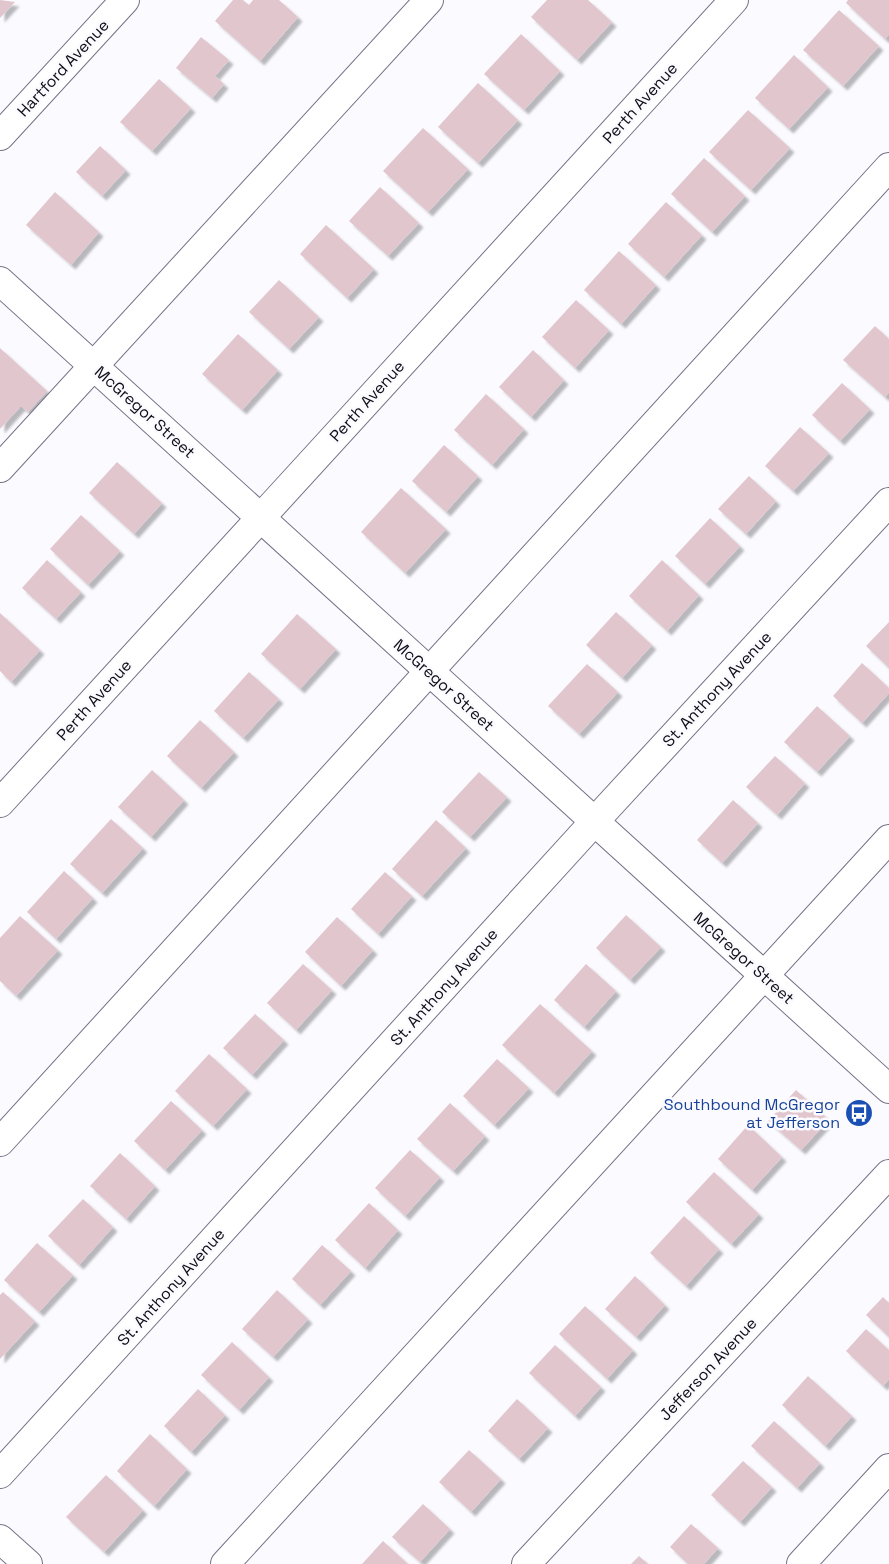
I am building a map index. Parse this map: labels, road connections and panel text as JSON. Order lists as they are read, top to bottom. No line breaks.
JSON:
{"streets":{"street":["Hartford Avenue","Perth Avenue","McGregor Street","St. Anthony Avenue","Jefferson Avenue"]},"crossings":[["Perth Avenue","McGregor Street"],["McGregor Street","St. Anthony Avenue"]],"places":{"bus stop":["Southbound McGregor at Jefferson"]}}
